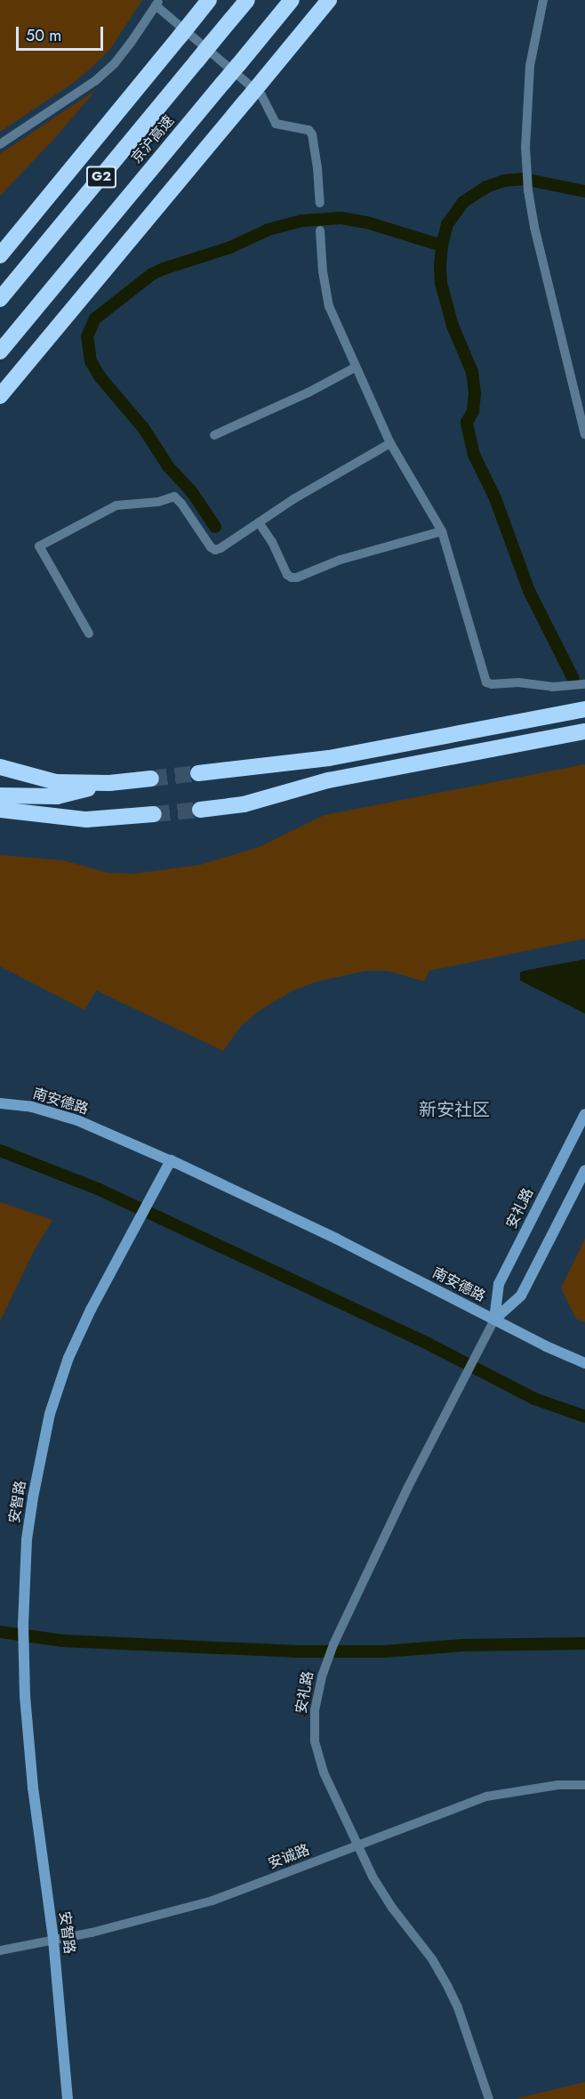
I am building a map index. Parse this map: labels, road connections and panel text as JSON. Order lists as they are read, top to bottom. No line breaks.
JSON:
{"streets":{"highway":["京沪高速","G2"],"street":["南安德路","安礼路","安智路","安诚路"]},"crossings":[["南安德路","安礼路"],["南安德路","安智路"],["安礼路","安诚路"],["安智路","安诚路"]],"districts":["新安社区"],"scale_bar":"50 m"}
